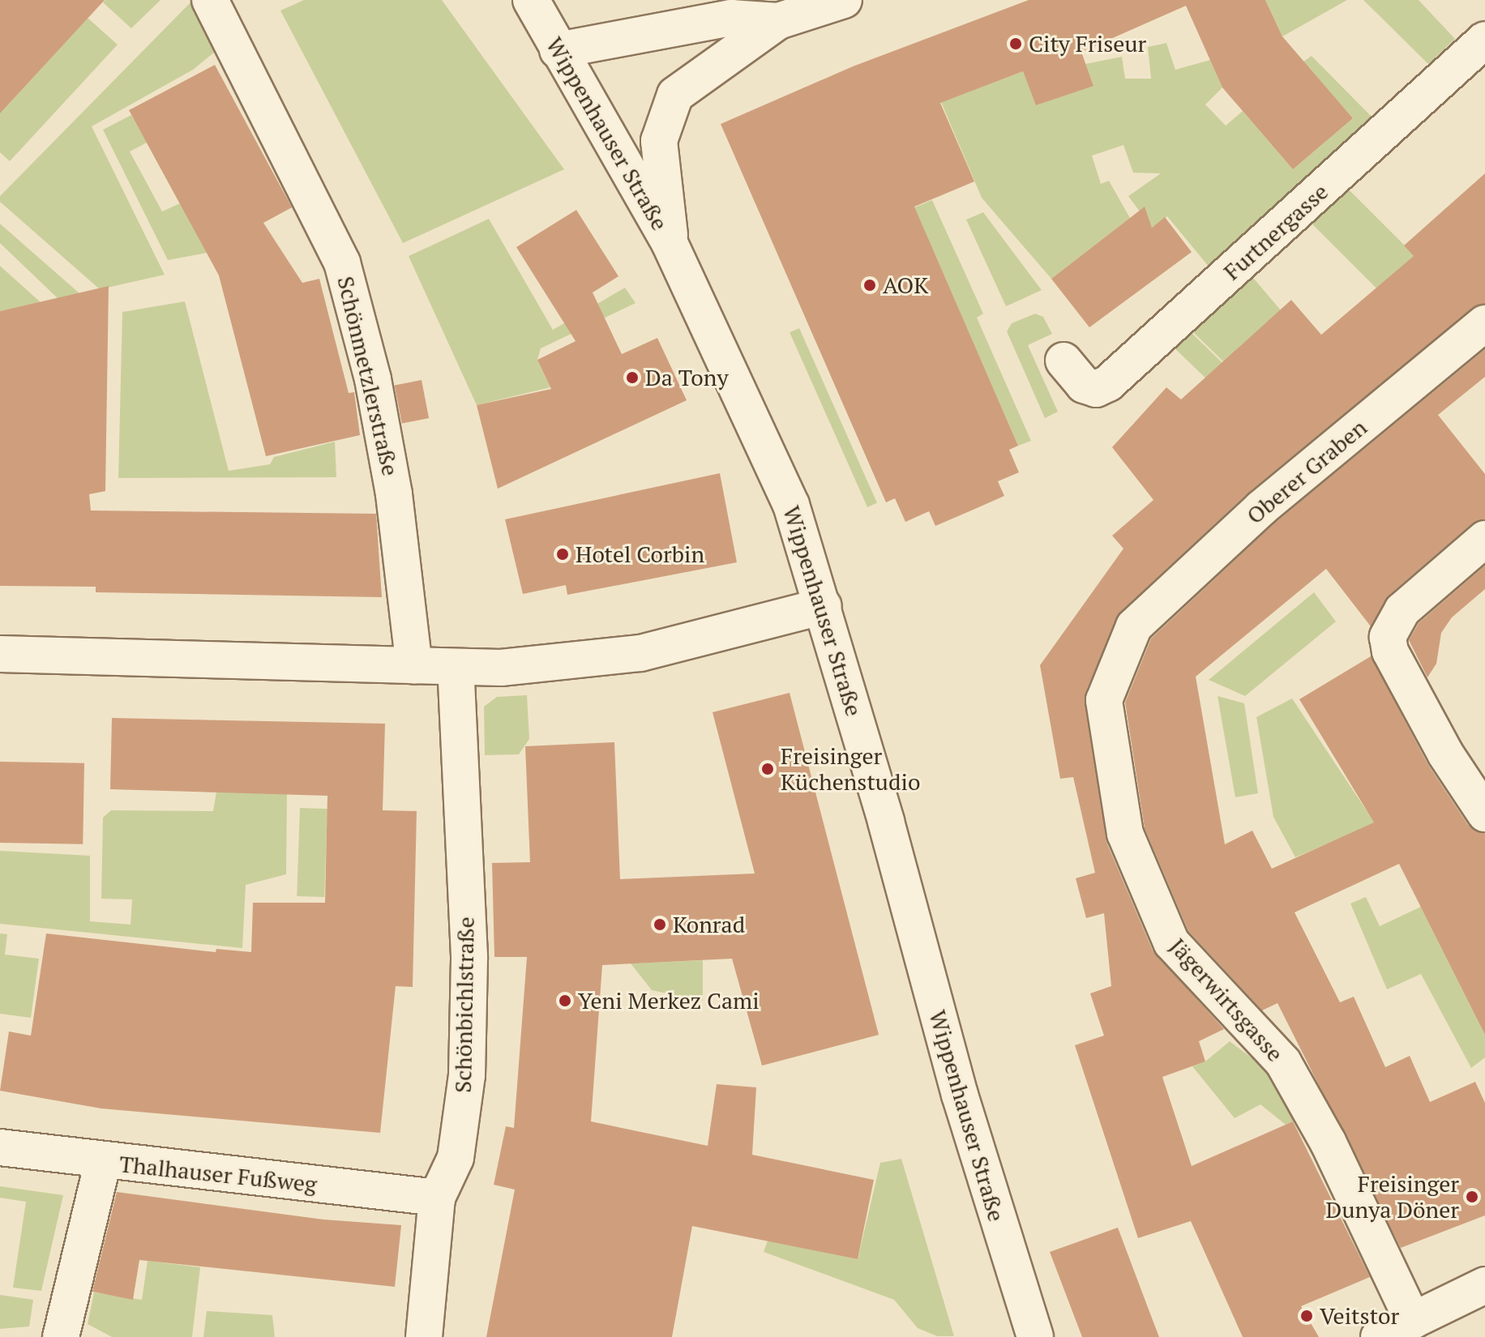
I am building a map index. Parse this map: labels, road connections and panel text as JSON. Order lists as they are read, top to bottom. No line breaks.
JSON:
{"streets":{"street":["Wippenhauser Straße","Furtnergasse","Schönmetzlerstraße","Oberer Graben","Jägerwirtsgasse","Schönbichlstraße","Thalhauser Fußweg"]},"crossings":[["Oberer Graben","Jägerwirtsgasse"],["Schönbichlstraße","Thalhauser Fußweg"]],"places":["City Friseur","AOK","Da Tony","Hotel Corbin","Freisinger Küchenstudio","Konrad","Yeni Merkez Cami","Freisinger Dunya Döner","Veitstor"]}
